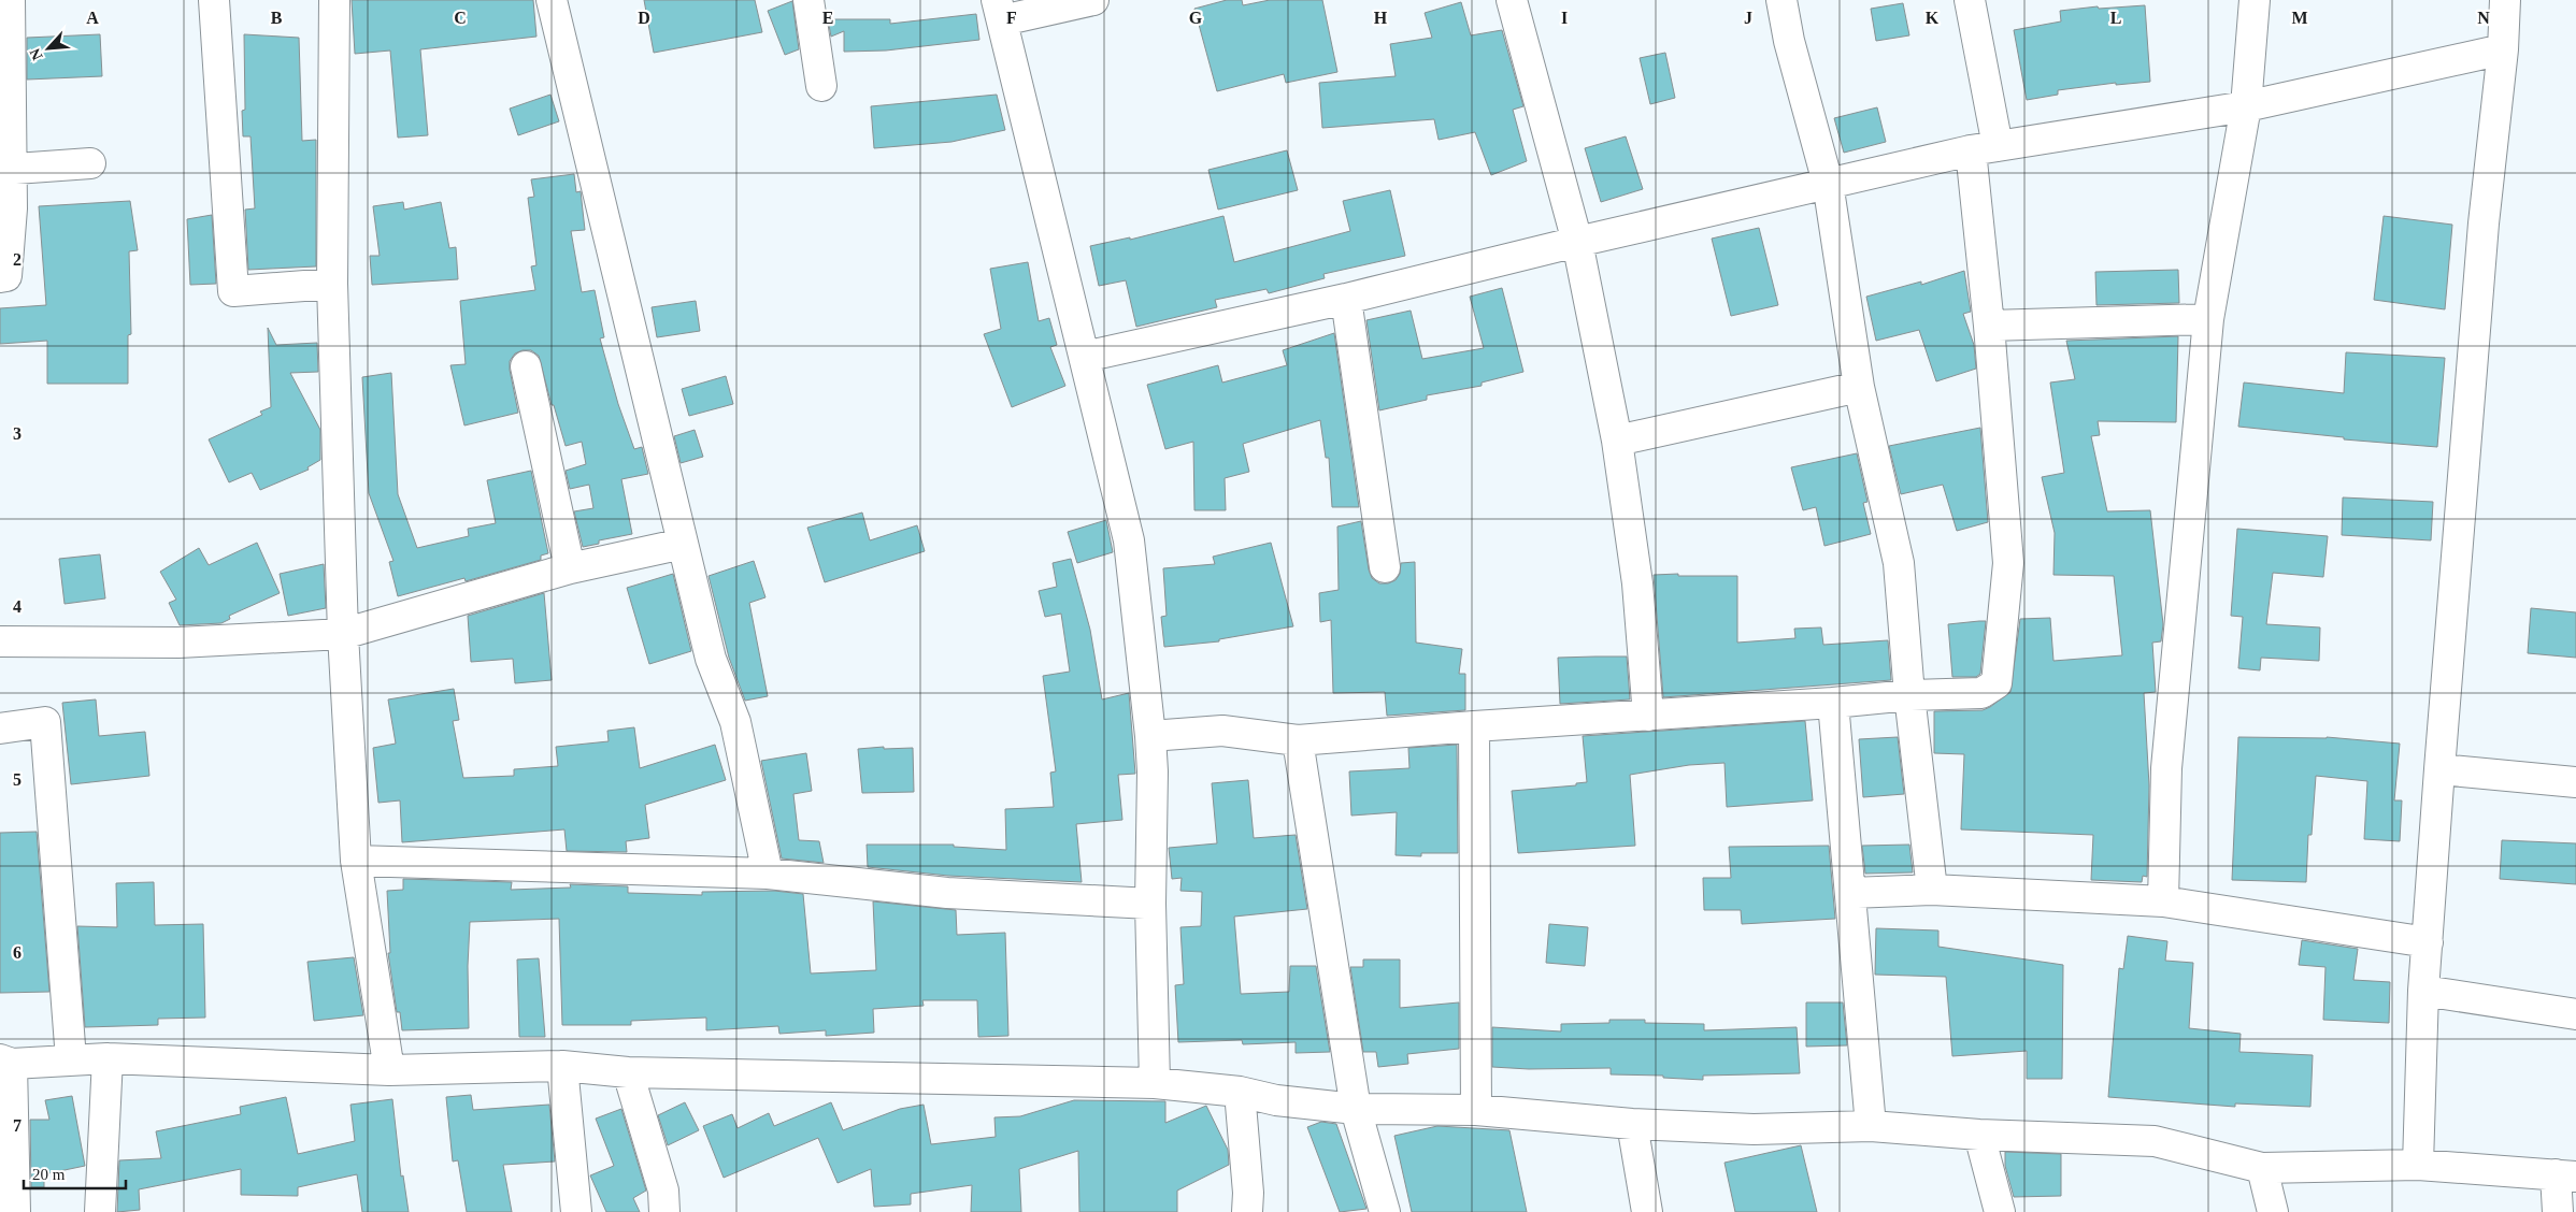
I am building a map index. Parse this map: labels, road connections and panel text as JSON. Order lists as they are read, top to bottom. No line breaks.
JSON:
{"scale_bar":"20 m","north":"bottom left","grid":{"columns":["A","B","C","D","E","F","G","H","I","J","K","L","M","N"],"rows":["2","3","4","5","6","7"]}}
